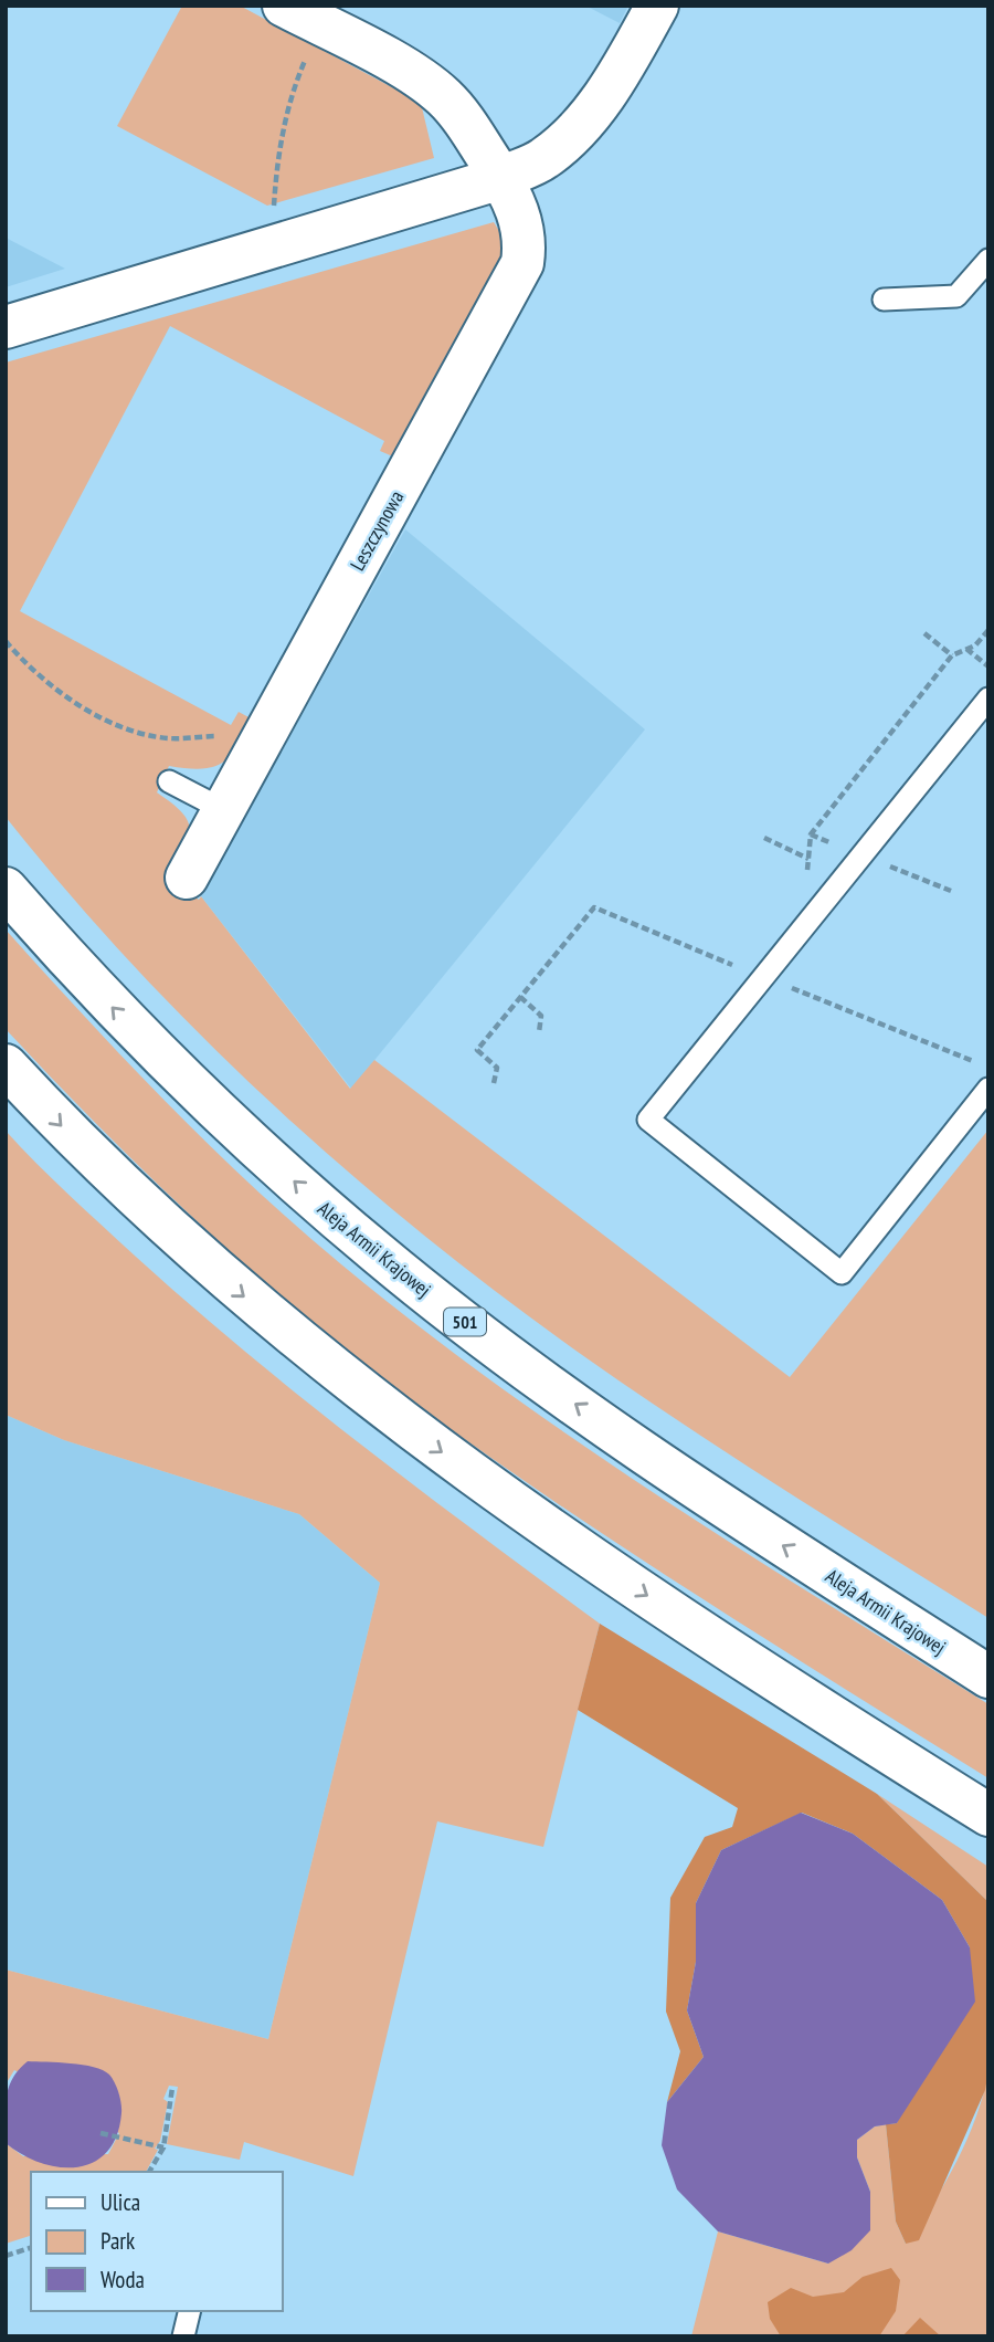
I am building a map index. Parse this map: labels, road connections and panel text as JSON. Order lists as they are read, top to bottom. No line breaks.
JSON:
{"streets":{"main road":["Leszczynowa","Aleja Armii Krajowej","501"]},"legend":["Ulica","Park","Woda"]}
